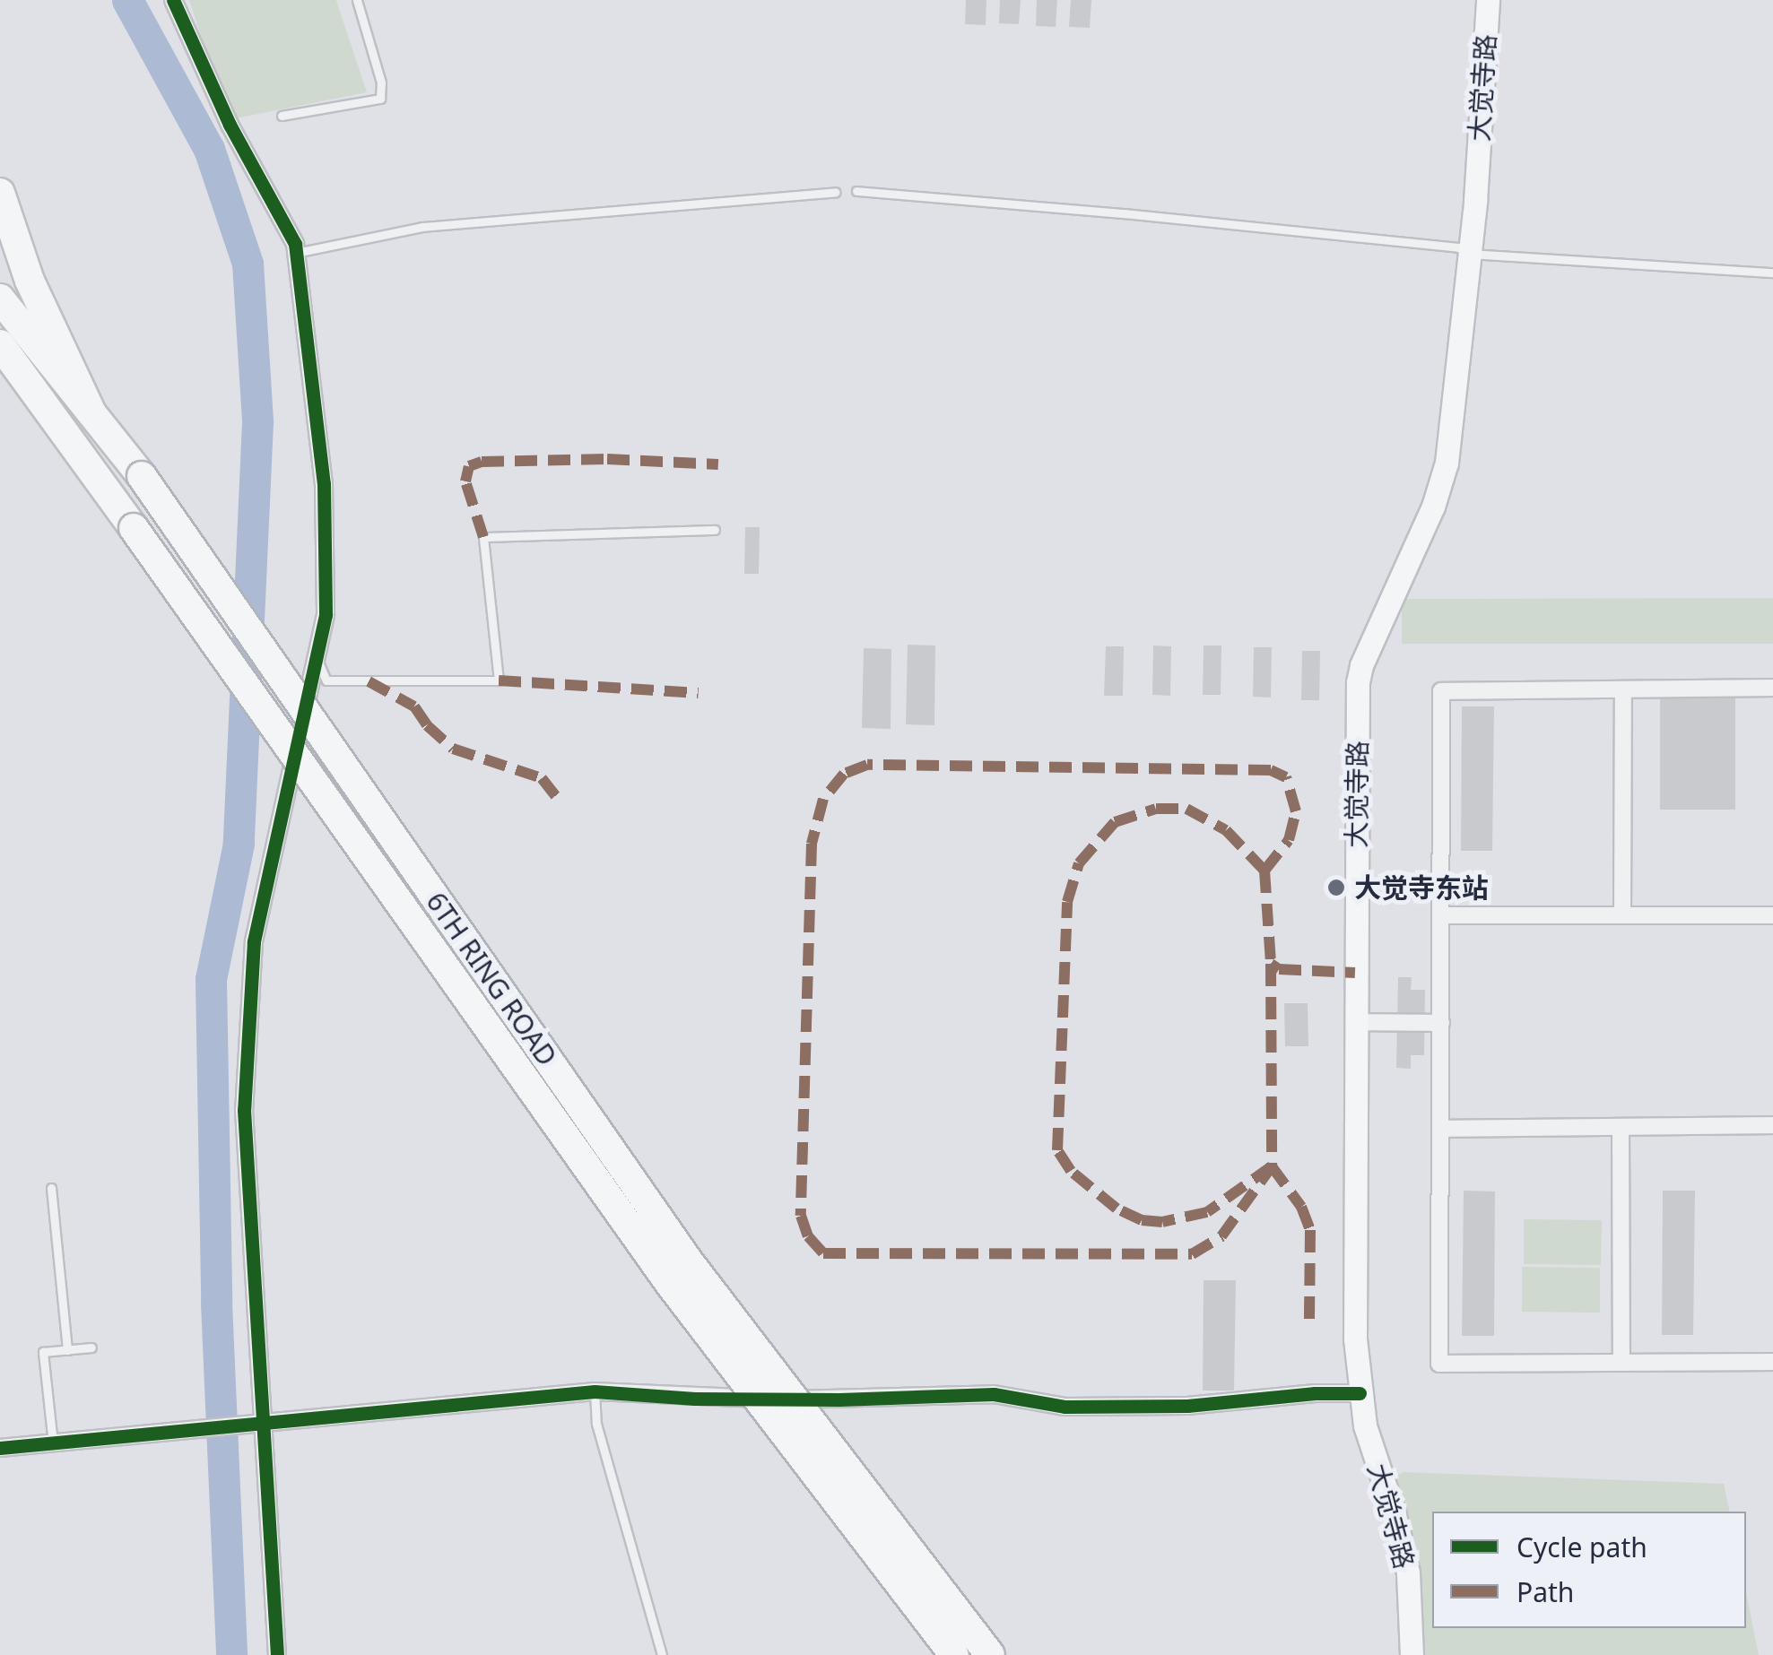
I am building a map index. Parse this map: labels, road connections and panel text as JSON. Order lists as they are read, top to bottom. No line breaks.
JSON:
{"streets":{"highway":["6TH RING ROAD"],"main road":["大觉寺路"]},"places":["大觉寺东站"],"legend":["Cycle path","Path"]}
